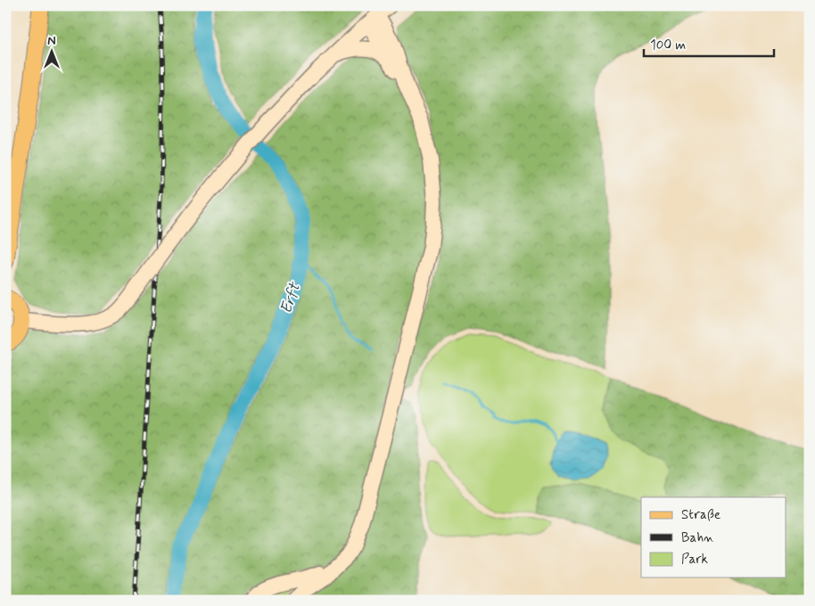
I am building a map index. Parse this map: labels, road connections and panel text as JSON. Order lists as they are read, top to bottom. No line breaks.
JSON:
{"water":["Erft"],"legend":["Straße","Bahn","Park"],"scale_bar":"100 m","north":"top"}
